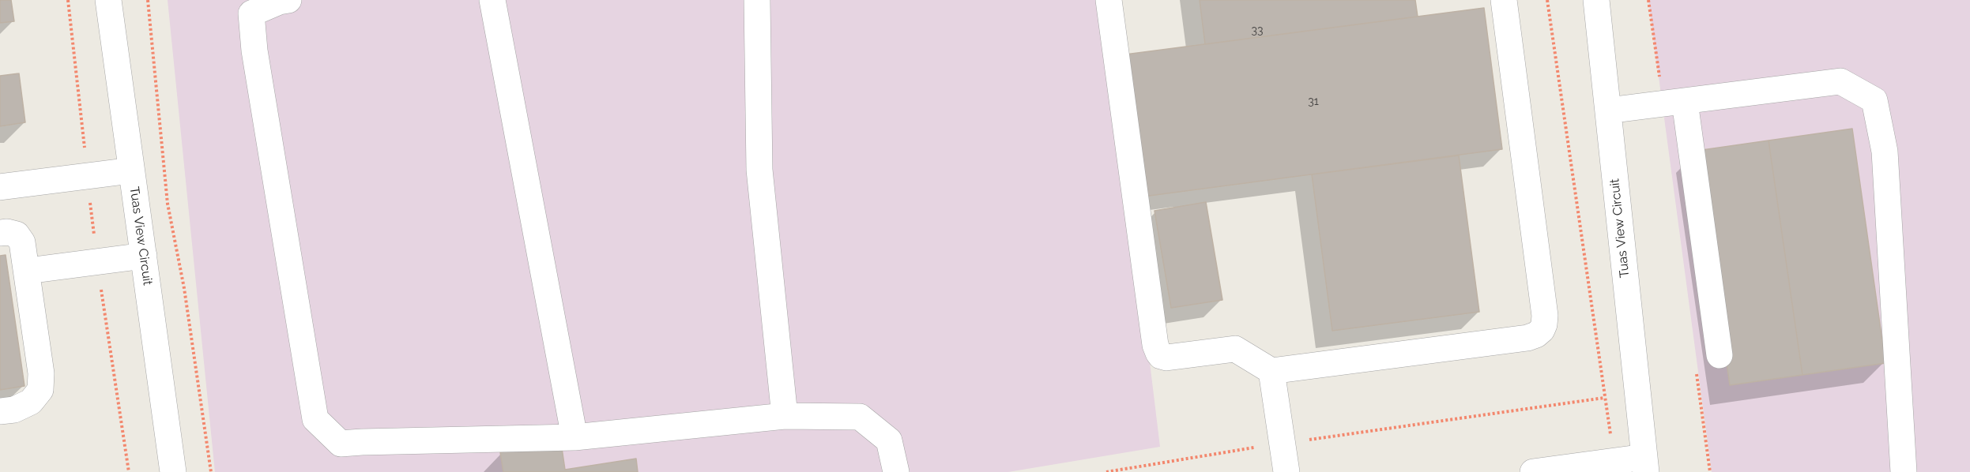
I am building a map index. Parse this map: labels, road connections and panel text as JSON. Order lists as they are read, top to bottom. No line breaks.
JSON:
{"streets":{"street":["Tuas View Circuit"]},"house_numbers":["33","31"]}
